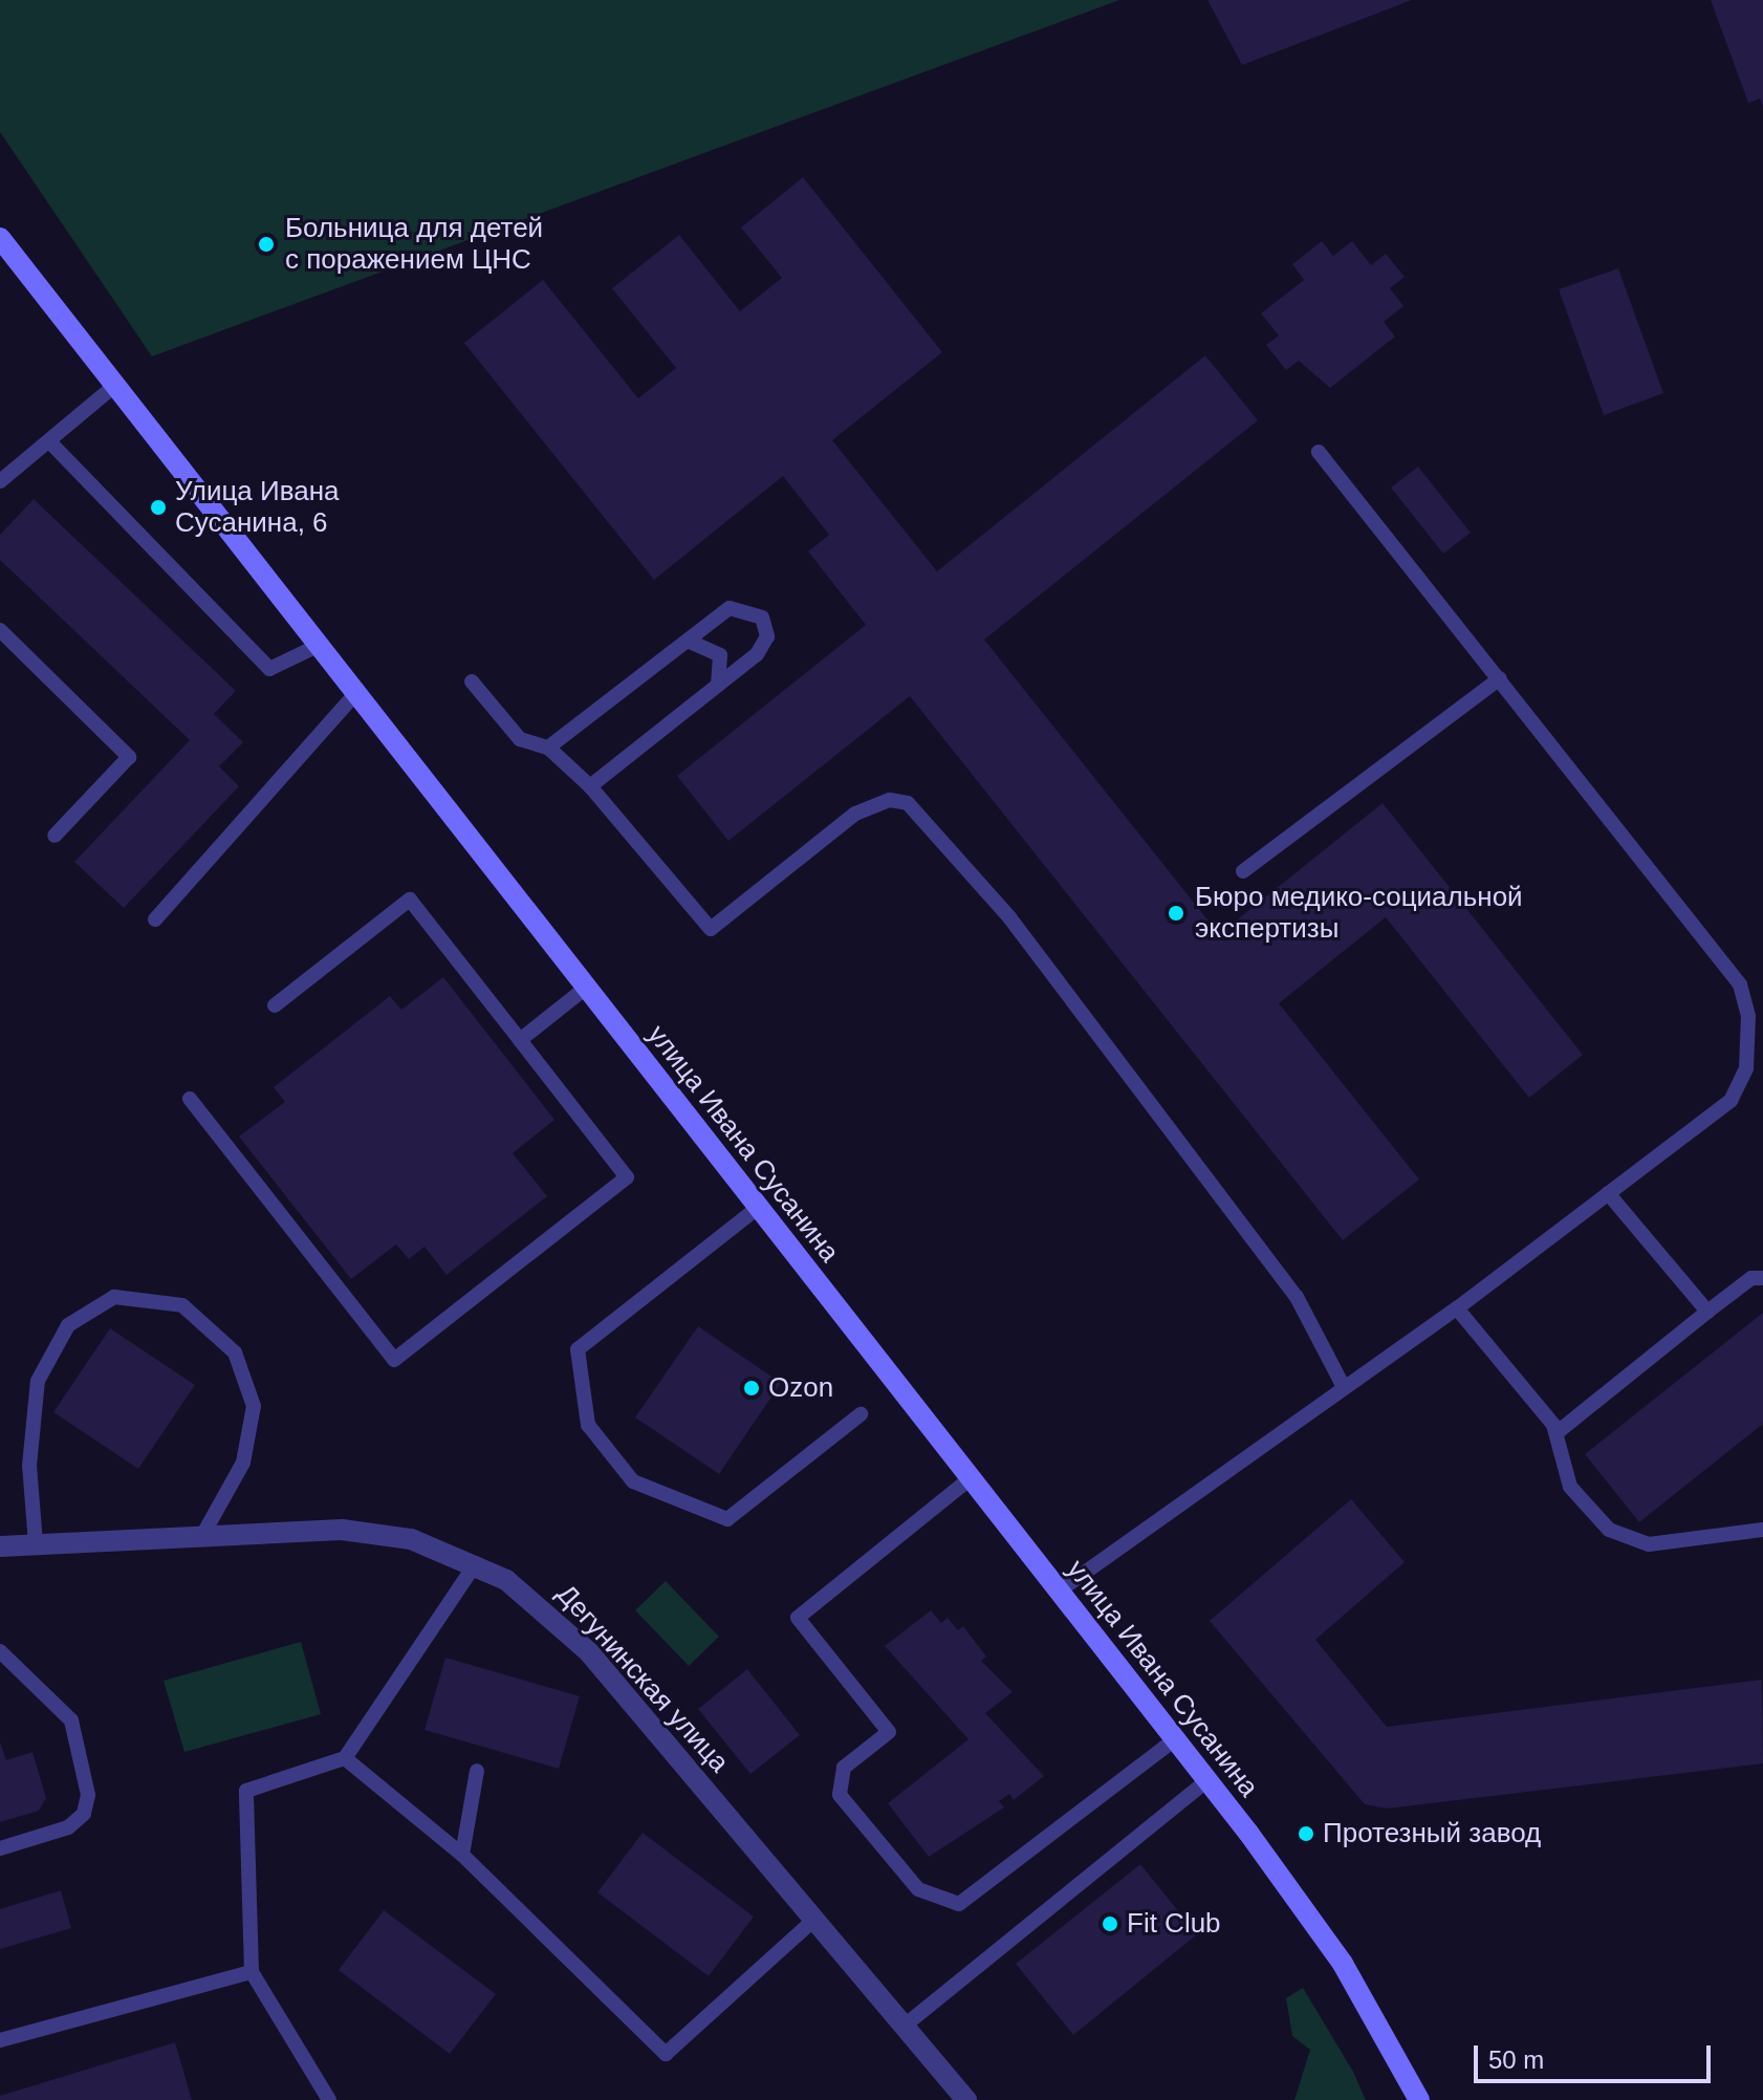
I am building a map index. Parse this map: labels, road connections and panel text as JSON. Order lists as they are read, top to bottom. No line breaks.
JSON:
{"streets":{"street":["улица Ивана Сусанина","Дегунинская улица"]},"places":["Больница для детей с поражением ЦНС","Улица Ивана Сусанина, 6","Бюро медико-социальной экспертизы","Ozon","Протезный завод","Fit Club"],"scale_bar":"50 m"}
